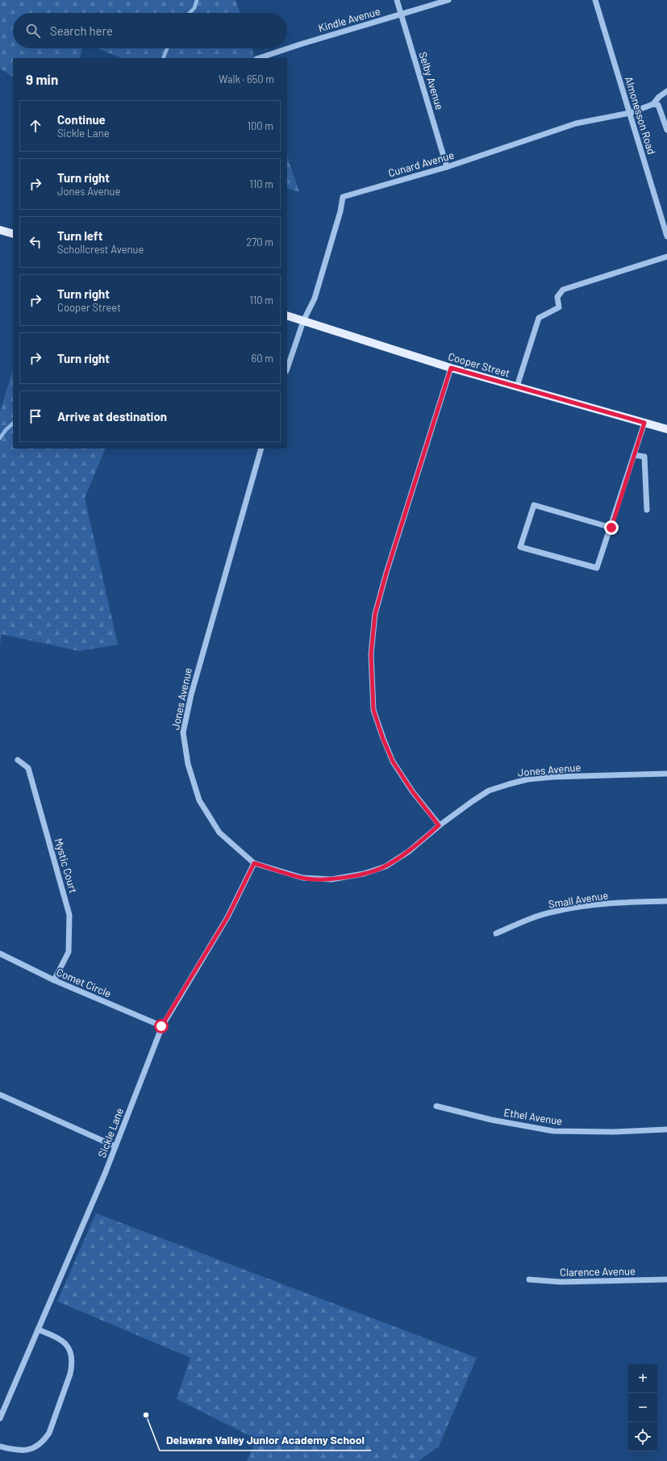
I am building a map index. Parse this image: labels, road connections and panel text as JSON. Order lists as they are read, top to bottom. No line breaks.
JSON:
{"streets":{"main road":["Cooper Street"],"street":["Kindle Avenue","Selby Avenue","Almonesson Road","Cunard Avenue","Jones Avenue","Mystic Court","Small Avenue","Comet Circle","Ethel Avenue","Sickle Lane","Clarence Avenue"]},"crossings":[["Kindle Avenue","Selby Avenue"],["Selby Avenue","Cunard Avenue"],["Almonesson Road","Cunard Avenue"],["Cunard Avenue","Cooper Street"],["Jones Avenue","Sickle Lane"],["Mystic Court","Comet Circle"],["Comet Circle","Sickle Lane"]],"places":["Delaware Valley Junior Academy School"],"page":{"search":"Search here","heading":["9 min","Walk · 650 m"],"list":[["Continue","Sickle Lane","100 m"],["Turn right","Jones Avenue","110 m"],["Turn left","Schollcrest Avenue","270 m"],["Turn right","Cooper Street","110 m"],["Turn right","60 m"],"Arrive at destination"],"map_buttons":["+","−"]}}
